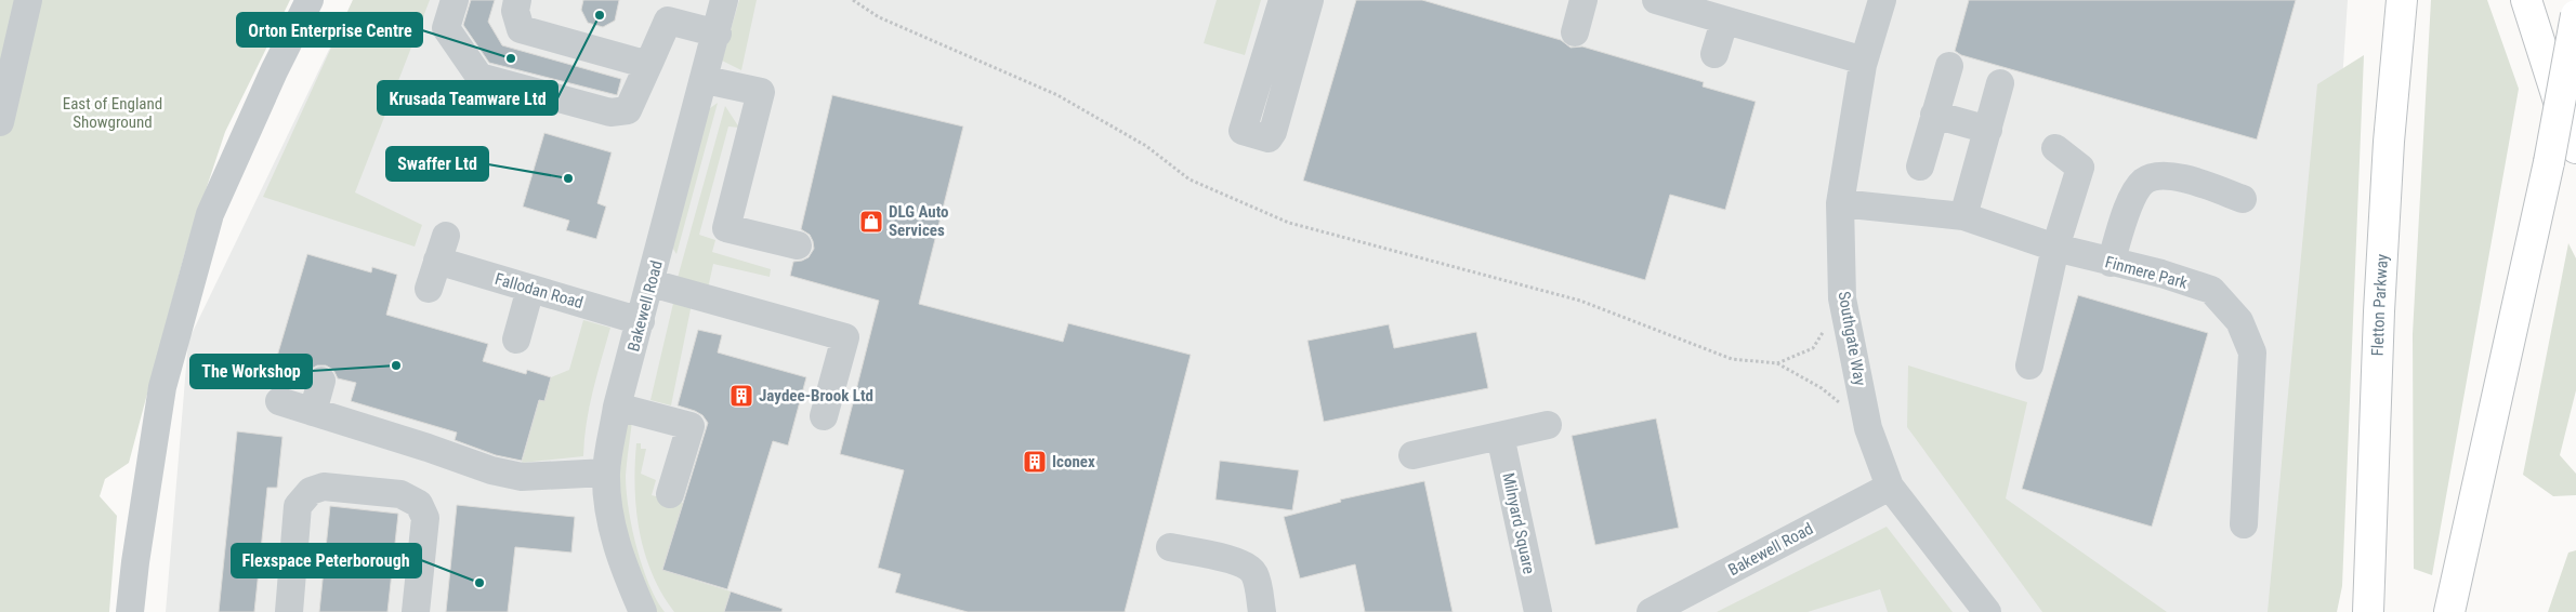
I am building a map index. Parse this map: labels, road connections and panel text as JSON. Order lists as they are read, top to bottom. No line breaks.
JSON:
{"streets":{"highway":["Fletton Parkway"],"street":["Finmere Park","Fallodan Road","Bakewell Road","Southgate Way","Milnyard Square"]},"crossings":[["Finmere Park","Southgate Way"],["Fallodan Road","Bakewell Road"],["Bakewell Road","Southgate Way"]],"parks":["East of England Showground"],"places":{"other":["Krusada Teamware Ltd","Orton Enterprise Centre","Swaffer Ltd","The Workshop","Flexspace Peterborough"],"shop":["DLG Auto Services"],"building":["Jaydee-Brook Ltd","Iconex"]}}
